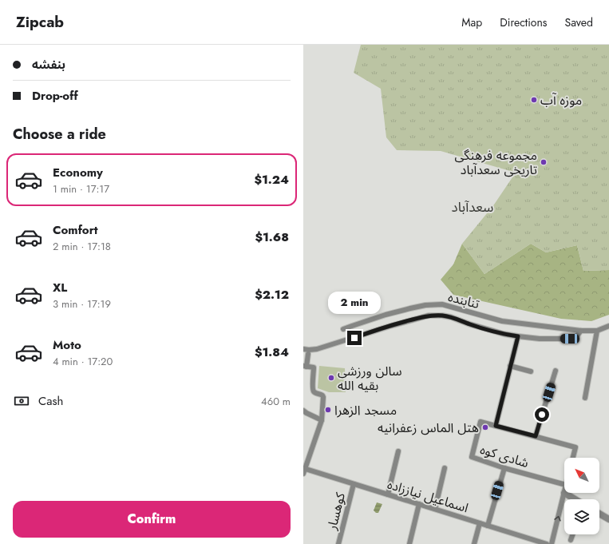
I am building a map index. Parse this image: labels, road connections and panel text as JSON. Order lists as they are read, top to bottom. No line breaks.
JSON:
{"streets":{"street":["تنابنده","شادی کوه","اسماعیل نیاززاده","کوهسار"]},"crossings":[["اسماعیل نیاززاده","کوهسار"]],"districts":["سعدآباد"],"places":["موزه آب","مجموعه فرهنگی تاریخی سعدآباد","سالن ورزشی بقیه الله","مسجد الزهرا","هتل الماس زعفرانیه"],"north":"top left","page":{"header":"Zipcab","nav":["Map","Directions","Saved"],"banner":["بنفشه","Drop-off"],"heading":"Choose a ride","list":[{"name":"Economy","note":"1 min · 17:17","value":"$1.24"},{"name":"Comfort","note":"2 min · 17:18","value":"$1.68"},{"name":"XL","note":"3 min · 17:19","value":"$2.12"},{"name":"Moto","note":"4 min · 17:20","value":"$1.84"}],"bubble":"2 min","pay":["Cash","460 m"],"buttons":"Confirm"}}
